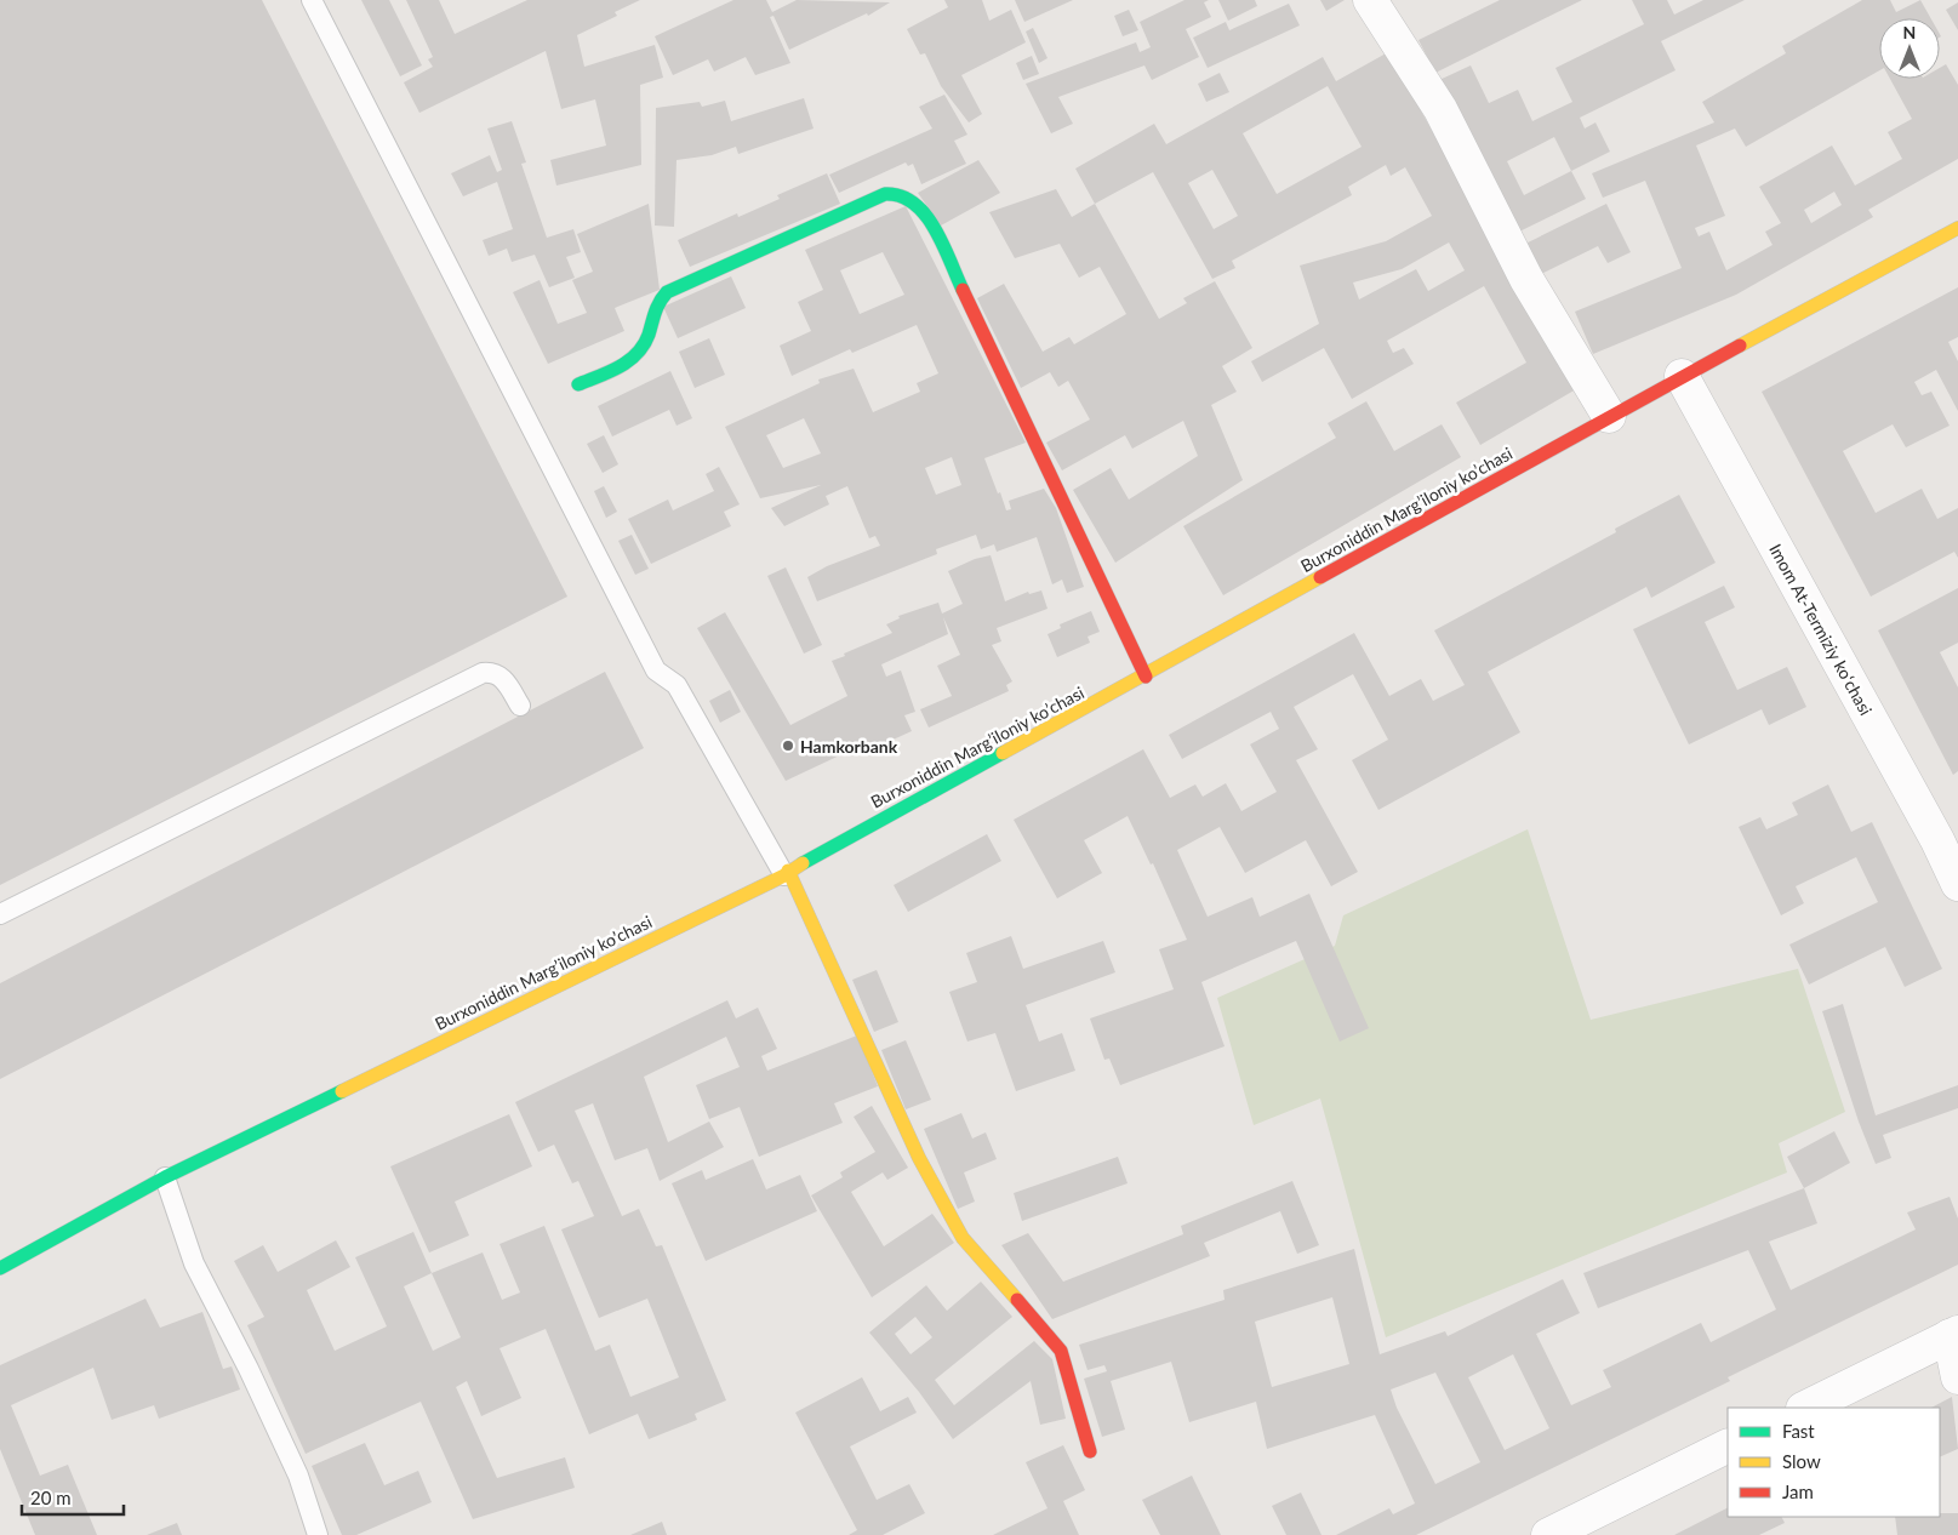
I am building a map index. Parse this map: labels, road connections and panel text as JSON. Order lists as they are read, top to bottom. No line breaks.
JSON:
{"streets":{"main road":["Burxoniddin Marg’iloniy ko’chasi"],"street":["Imom At-Termiziy koʻchasi"]},"crossings":[["Burxoniddin Marg’iloniy ko’chasi","Imom At-Termiziy koʻchasi"]],"places":["Hamkorbank"],"legend":["Fast","Slow","Jam"],"scale_bar":"20 m","north":"top"}
